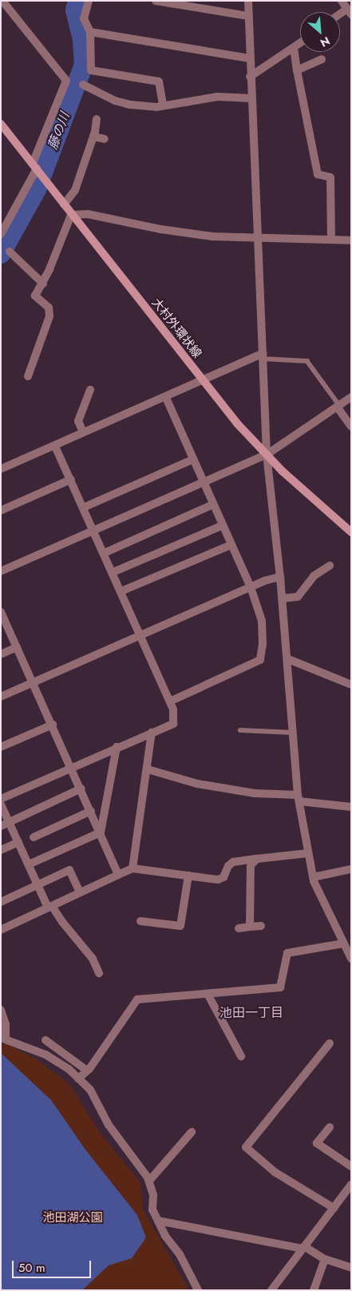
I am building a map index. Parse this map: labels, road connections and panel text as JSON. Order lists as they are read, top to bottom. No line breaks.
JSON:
{"streets":{"main road":["大村外環状線"]},"districts":["池田一丁目"],"water":["藤の川"],"parks":["池田湖公園"],"scale_bar":"50 m","north":"bottom right"}
